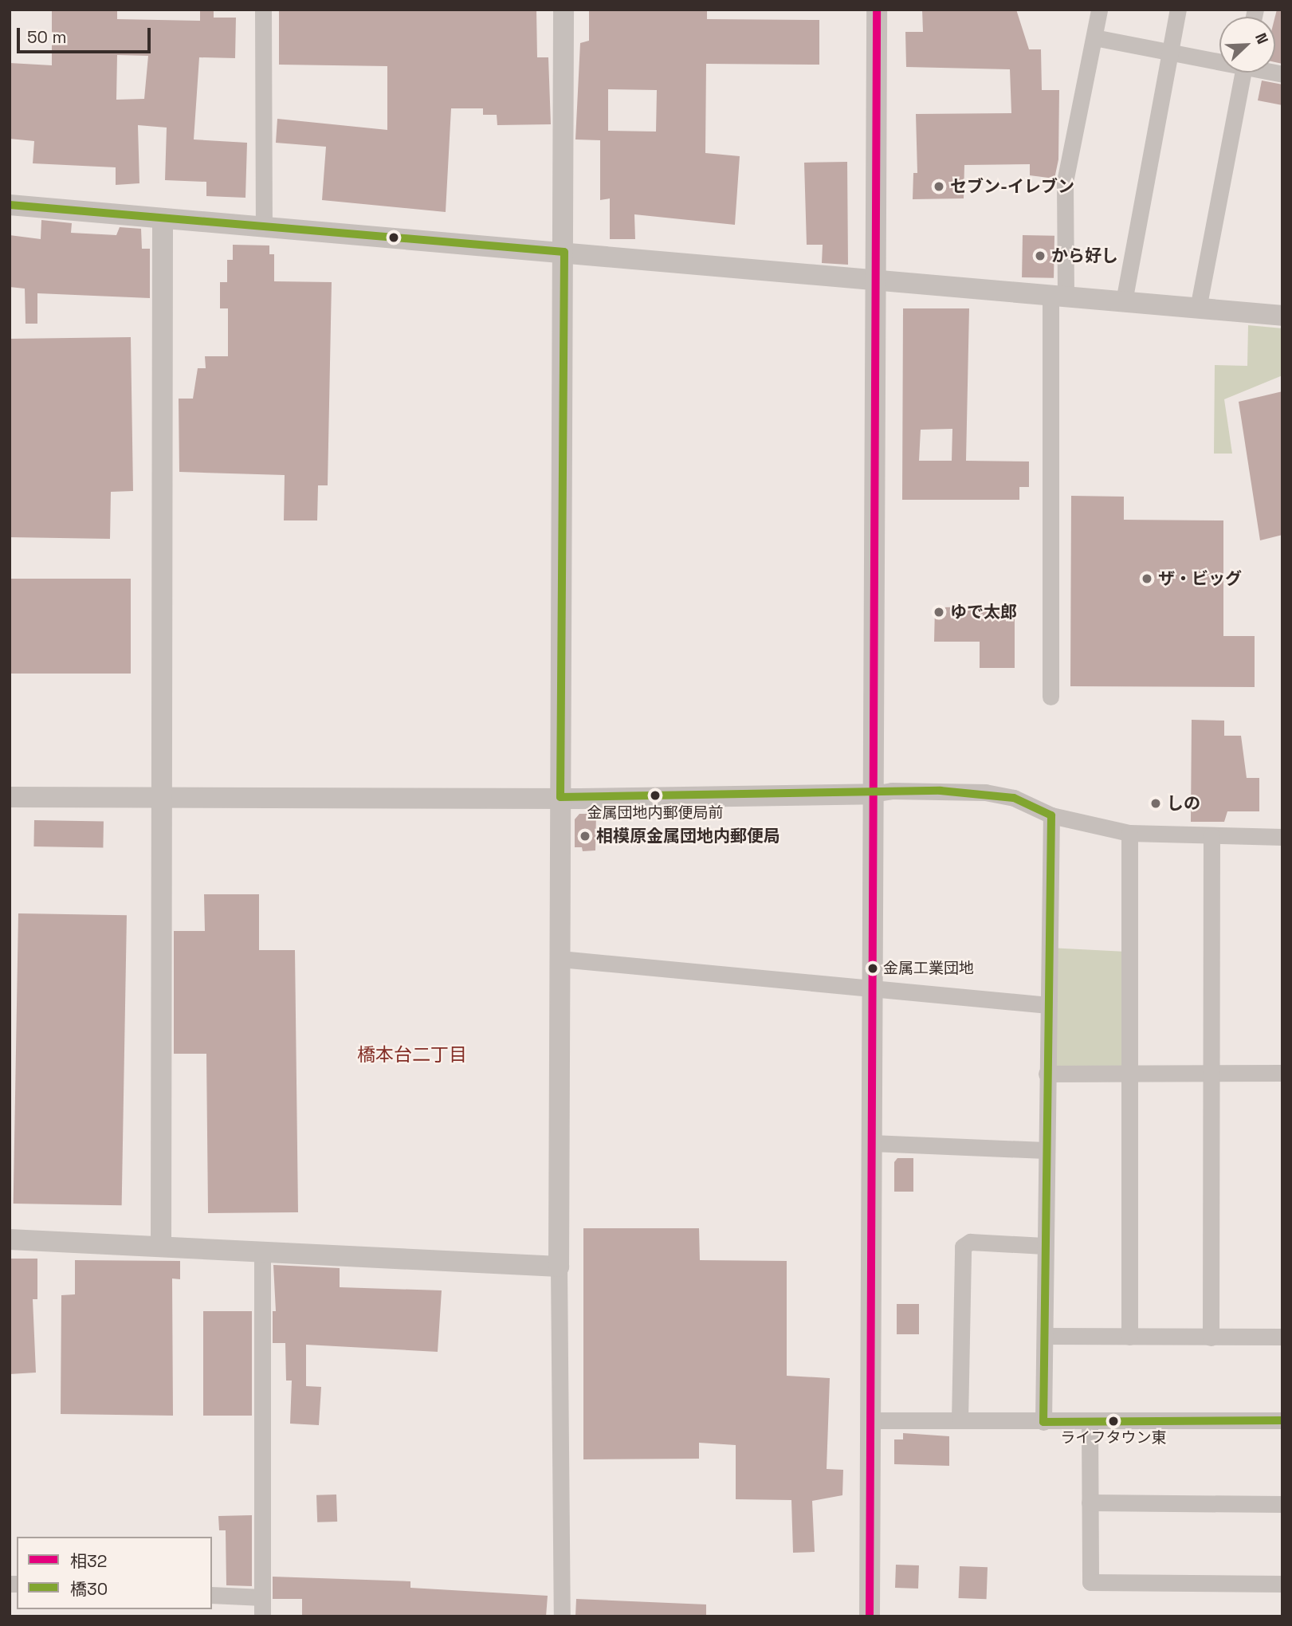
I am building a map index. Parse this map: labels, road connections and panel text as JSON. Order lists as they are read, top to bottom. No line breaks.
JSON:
{"districts":["橋本台二丁目"],"places":["セブン-イレブン","から好し","ザ・ビッグ","ゆで太郎","金属団地内郵便局前","しの","相模原金属団地内郵便局","金属工業団地","ライフタウン東"],"lines":["transit line 相32","transit line 橋30"],"legend":["相32","橋30"],"scale_bar":"50 m","north":"top right"}
